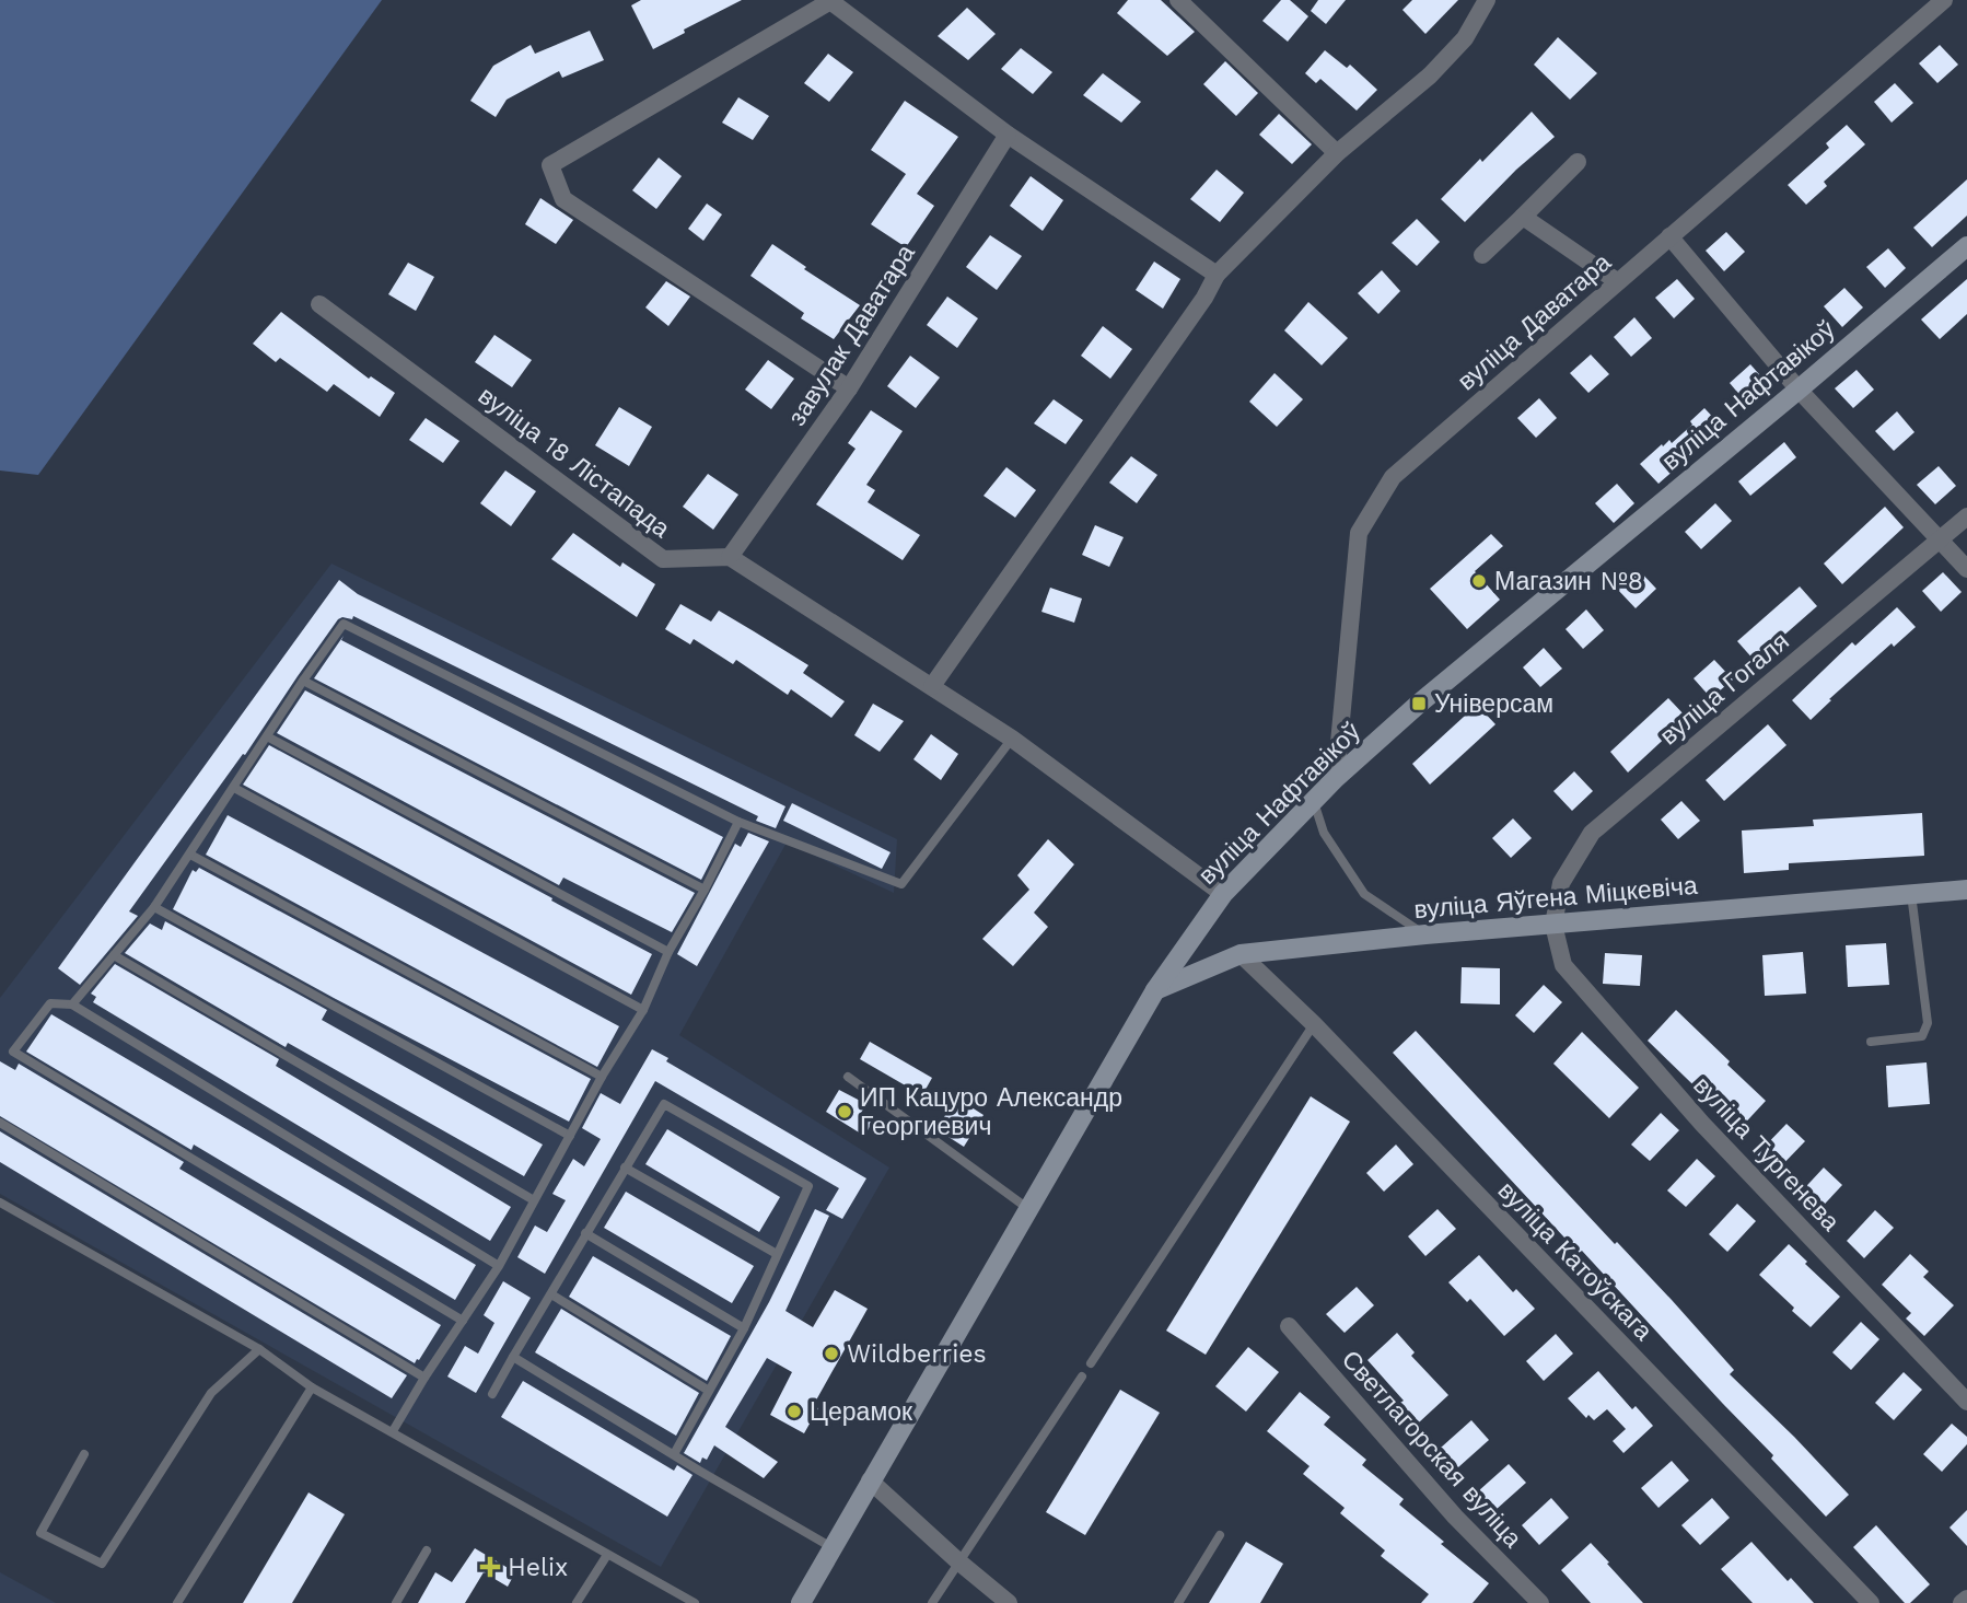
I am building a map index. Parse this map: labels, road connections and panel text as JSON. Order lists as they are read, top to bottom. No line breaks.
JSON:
{"streets":{"street":["вуліца Даватара","завулак Даватара","вуліца Нафтавікоў","вуліца 18 Лістапада","вуліца Гогаля","вуліца Яўгена Міцкевіча","вуліца Тургенева","вуліца Катоўскага","Светлагорская вуліца"]},"crossings":[["вуліца Даватара","вуліца Нафтавікоў"],["завулак Даватара","вуліца 18 Лістапада"],["вуліца Нафтавікоў","вуліца Яўгена Міцкевіча"],["вуліца Гогаля","вуліца Яўгена Міцкевіча"],["вуліца Гогаля","вуліца Тургенева"],["вуліца Яўгена Міцкевіча","вуліца Тургенева"],["вуліца Яўгена Міцкевіча","вуліца Катоўскага"]],"places":{"other":["Магазин №8","ИП Кацуро Александр Георгиевич","Wildberries","Церамок"],"transit":["Універсам"],"health":["Helix"]}}
